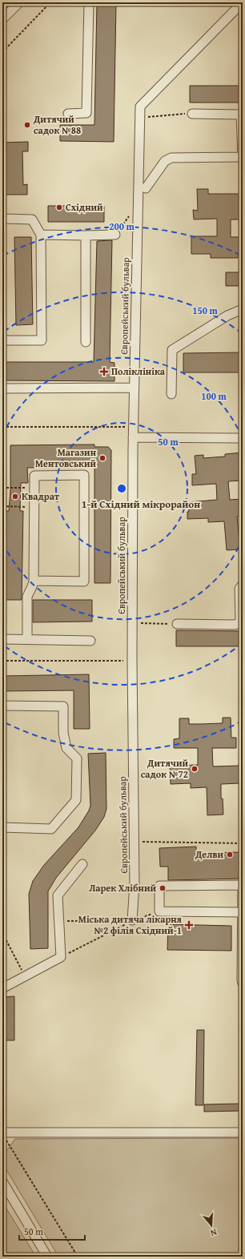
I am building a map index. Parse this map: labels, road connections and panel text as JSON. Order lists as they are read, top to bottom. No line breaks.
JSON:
{"streets":{"street":["Європейський бульвар"]},"districts":["1-й Східний мікрорайон"],"places":{"other":["Дитячий садок №88","Східний","Магазин Ментовський","Квадрат","Дитячий садок №72","Делви","Ларек Хлібний"],"health":["Поліклініка","Міська дитяча лікарня №2 філія Східний-1"]},"scale_bar":"50 m","north":"bottom","rings":["200 m","150 m","100 m","50 m"]}
